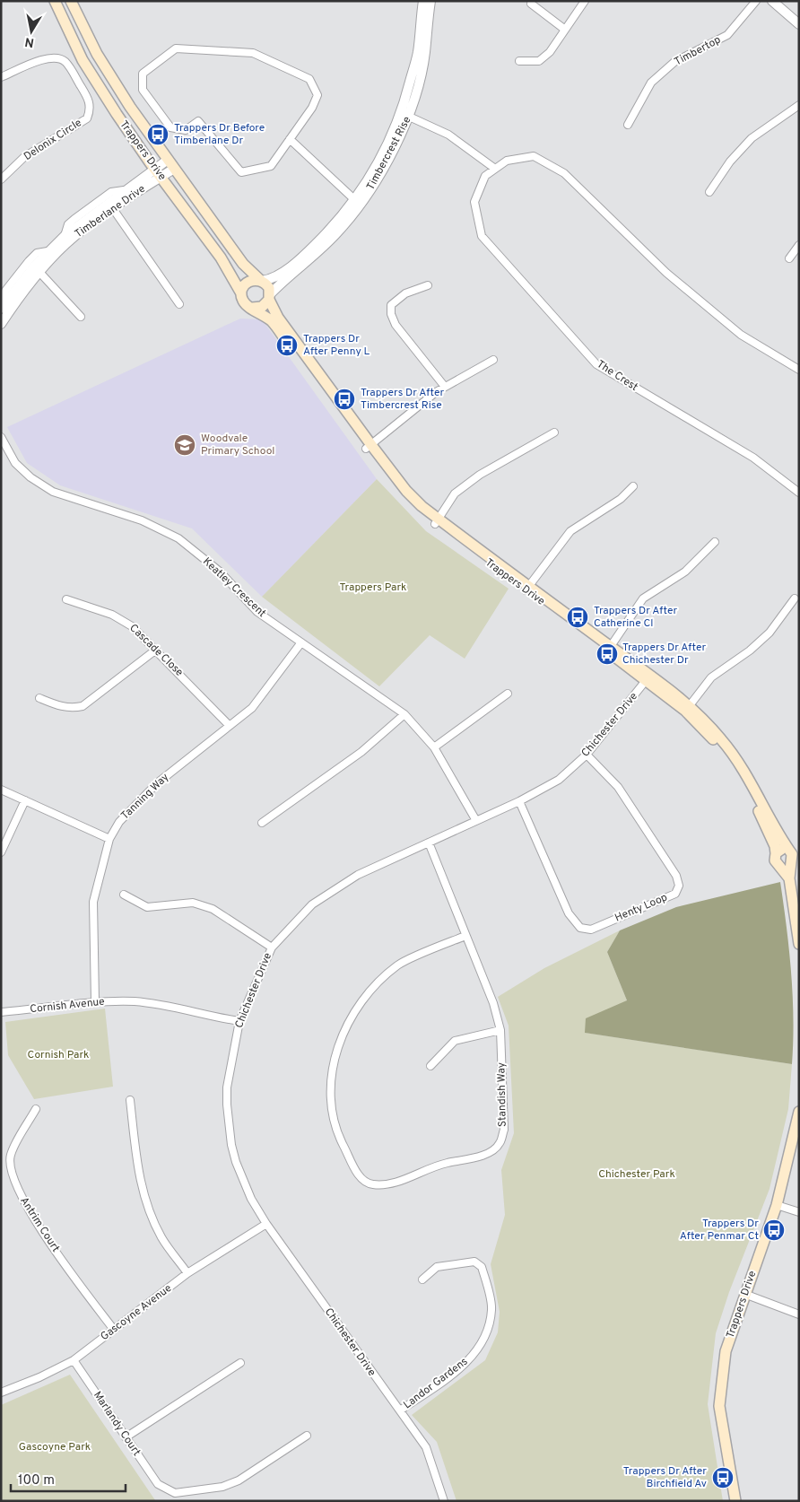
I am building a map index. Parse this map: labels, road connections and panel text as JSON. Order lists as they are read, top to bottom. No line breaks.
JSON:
{"streets":{"main road":["Trappers Drive"],"street":["Timbertop","Delonix Circle","Timbercrest Rise","Timberlane Drive","The Crest","Keatley Crescent","Cascade Close","Chichester Drive","Tanning Way","Henty Loop","Cornish Avenue","Standish Way","Antrim Court","Gascoyne Avenue","Landor Gardens","Marlandy Court"]},"crossings":[["Trappers Drive","Timbercrest Rise"],["Trappers Drive","Timberlane Drive"],["Trappers Drive","Chichester Drive"],["Keatley Crescent","Chichester Drive"],["Keatley Crescent","Tanning Way"],["Cascade Close","Tanning Way"],["Chichester Drive","Henty Loop"],["Chichester Drive","Cornish Avenue"],["Chichester Drive","Standish Way"],["Chichester Drive","Gascoyne Avenue"],["Chichester Drive","Landor Gardens"],["Tanning Way","Cornish Avenue"],["Antrim Court","Gascoyne Avenue"],["Gascoyne Avenue","Marlandy Court"]],"parks":["Trappers Park","Cornish Park","Chichester Park","Gascoyne Park"],"places":{"bus stop":["Trappers Dr Before Timberlane Dr","Trappers Dr After Penny L","Trappers Dr After Timbercrest Rise","Trappers Dr After Catherine Cl","Trappers Dr After Chichester Dr","Trappers Dr After Penmar Ct","Trappers Dr After Birchfield Av"],"school or university":["Woodvale Primary School"]},"scale_bar":"100 m","north":"bottom"}
